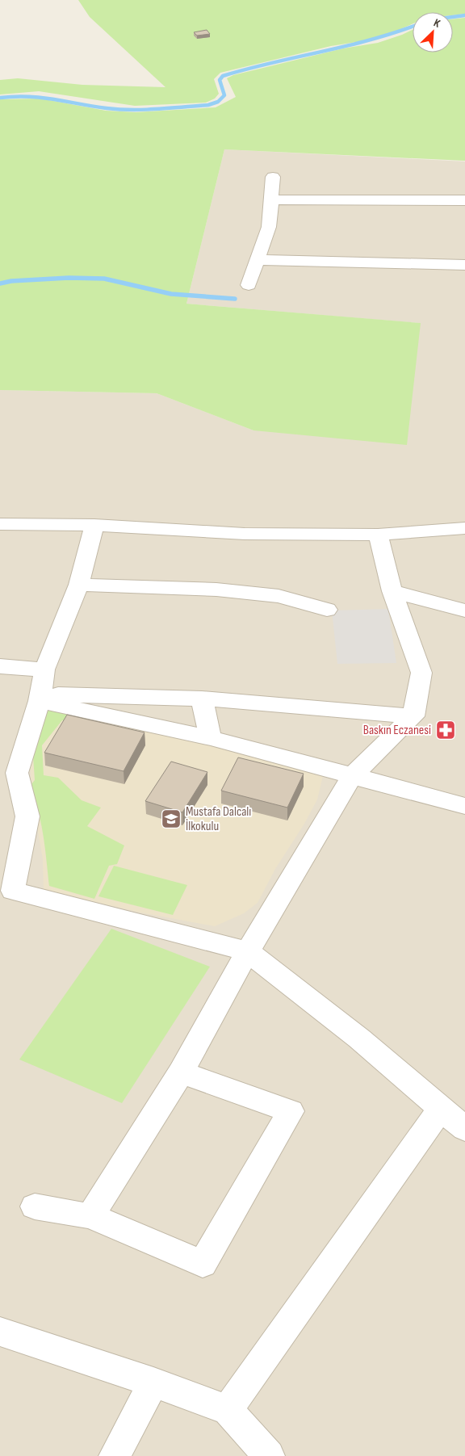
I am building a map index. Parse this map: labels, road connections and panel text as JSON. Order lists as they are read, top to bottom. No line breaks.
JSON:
{"places":{"pharmacy":["Baskın Eczanesi"],"school or university":["Mustafa Dalcalı İlkokulu"]},"north":"top right"}
